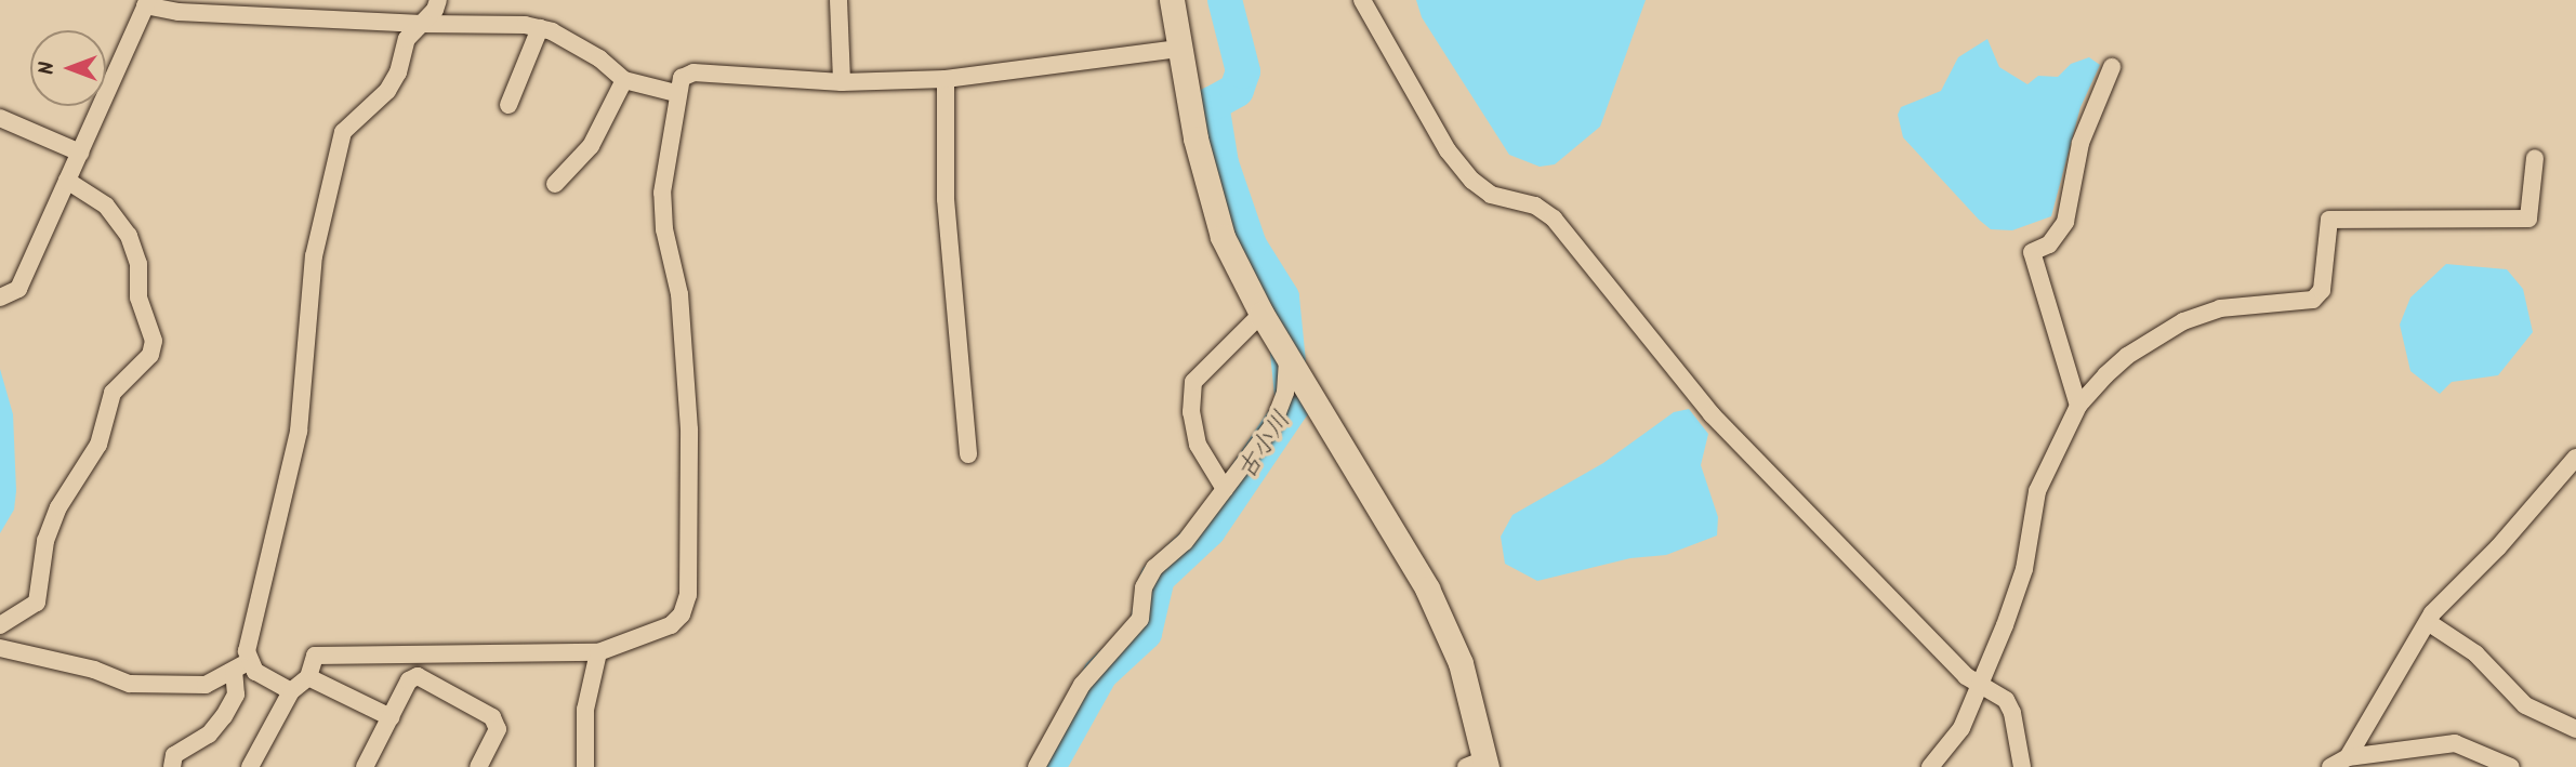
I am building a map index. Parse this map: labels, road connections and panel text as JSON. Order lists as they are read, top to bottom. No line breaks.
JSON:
{"water":["古小川"],"north":"left"}
